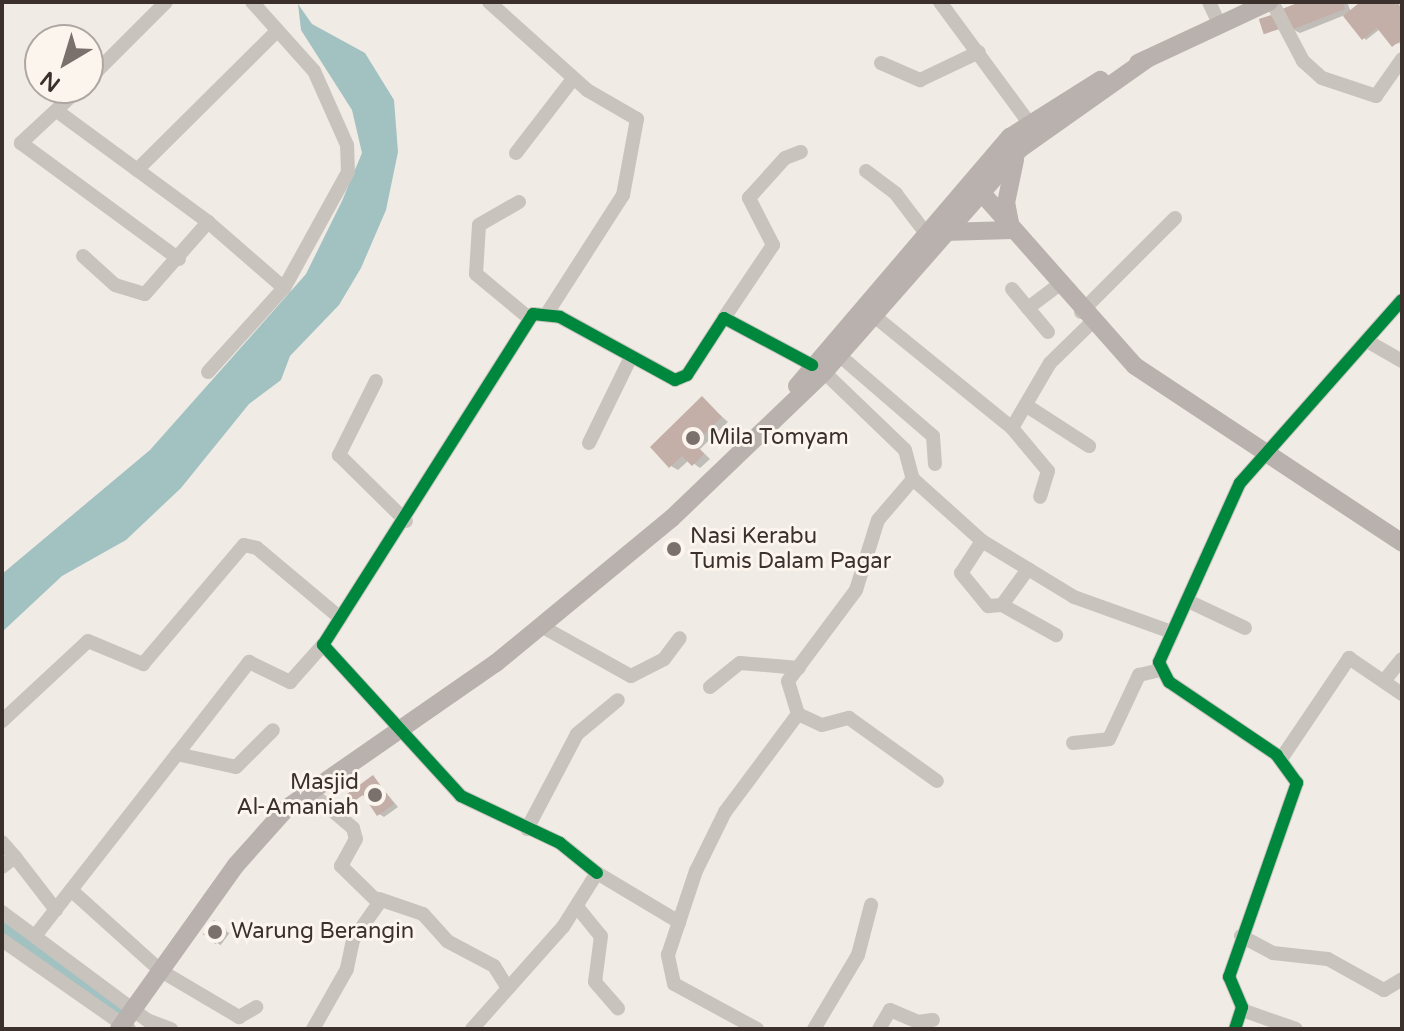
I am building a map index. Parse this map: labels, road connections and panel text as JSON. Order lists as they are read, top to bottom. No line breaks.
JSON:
{"places":["Mila Tomyam","Nasi Kerabu Tumis Dalam Pagar","Masjid Al-Amaniah","Warung Berangin"],"north":"bottom left"}
